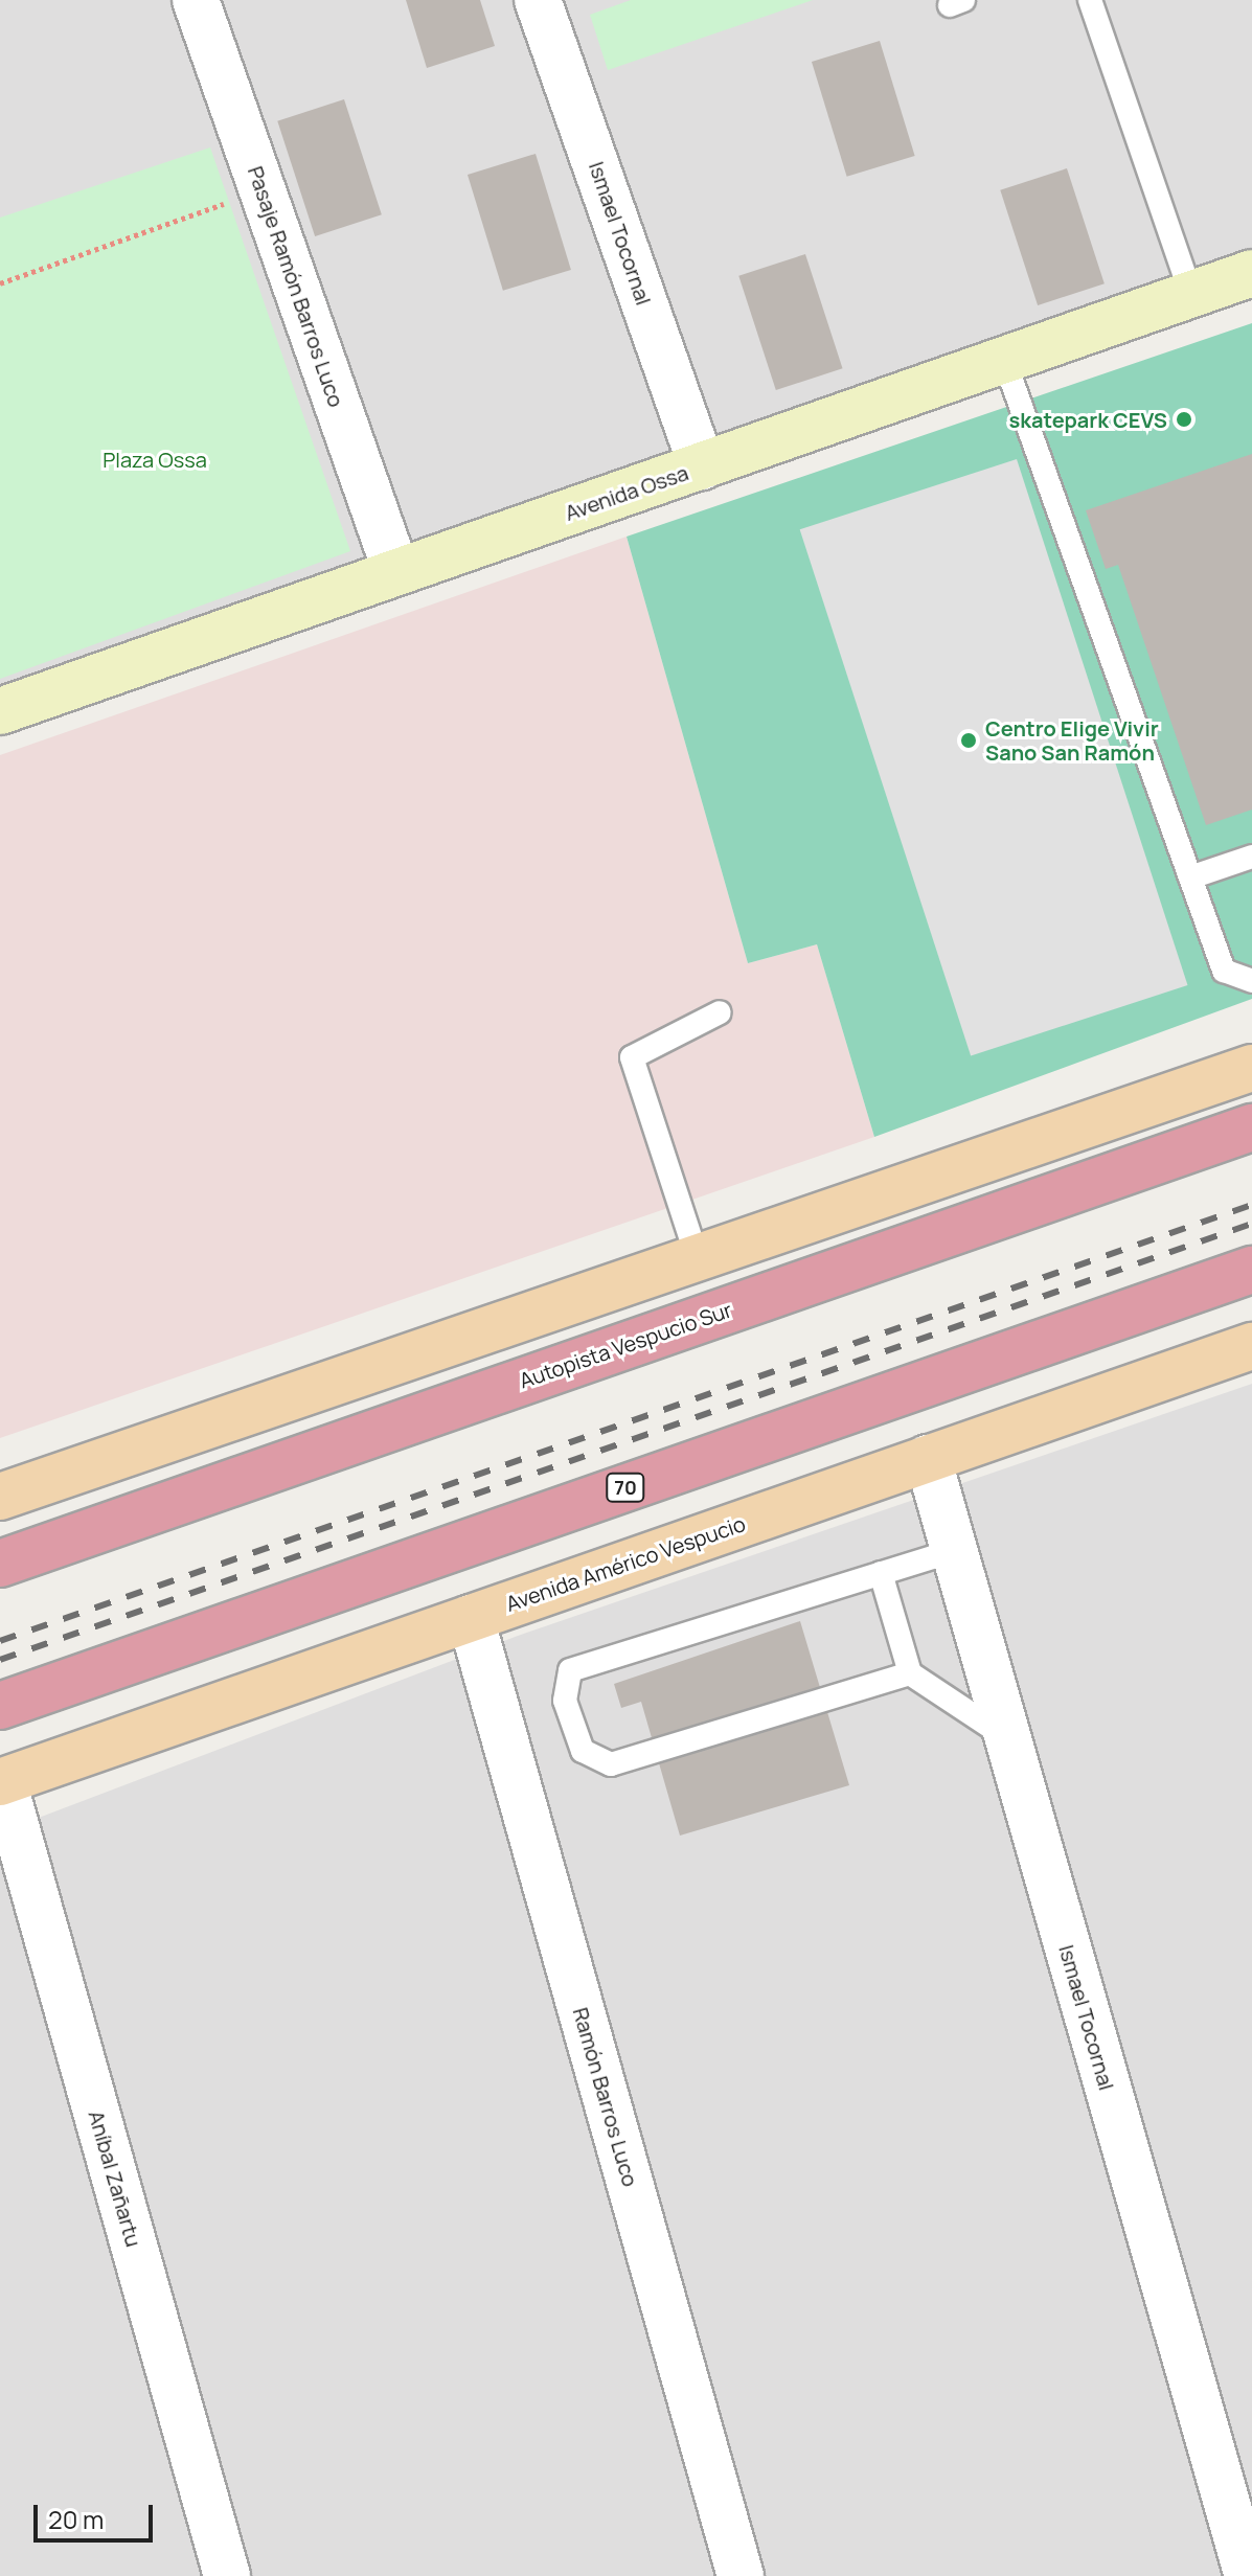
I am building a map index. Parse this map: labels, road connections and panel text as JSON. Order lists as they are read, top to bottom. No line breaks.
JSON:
{"streets":{"highway":["Autopista Vespucio Sur","70"],"main road":["Avenida Américo Vespucio"],"street":["Ismael Tocornal","Pasaje Ramón Barros Luco","Avenida Ossa","Ramón Barros Luco","Aníbal Zañartu"]},"crossings":[["Ismael Tocornal","Avenida Ossa"],["Ismael Tocornal","Avenida Américo Vespucio"],["Pasaje Ramón Barros Luco","Avenida Ossa"],["Avenida Américo Vespucio","Ramón Barros Luco"],["Avenida Américo Vespucio","Aníbal Zañartu"]],"parks":["Plaza Ossa"],"places":["skatepark CEVS","Centro Elige Vivir Sano San Ramón"],"scale_bar":"20 m"}
